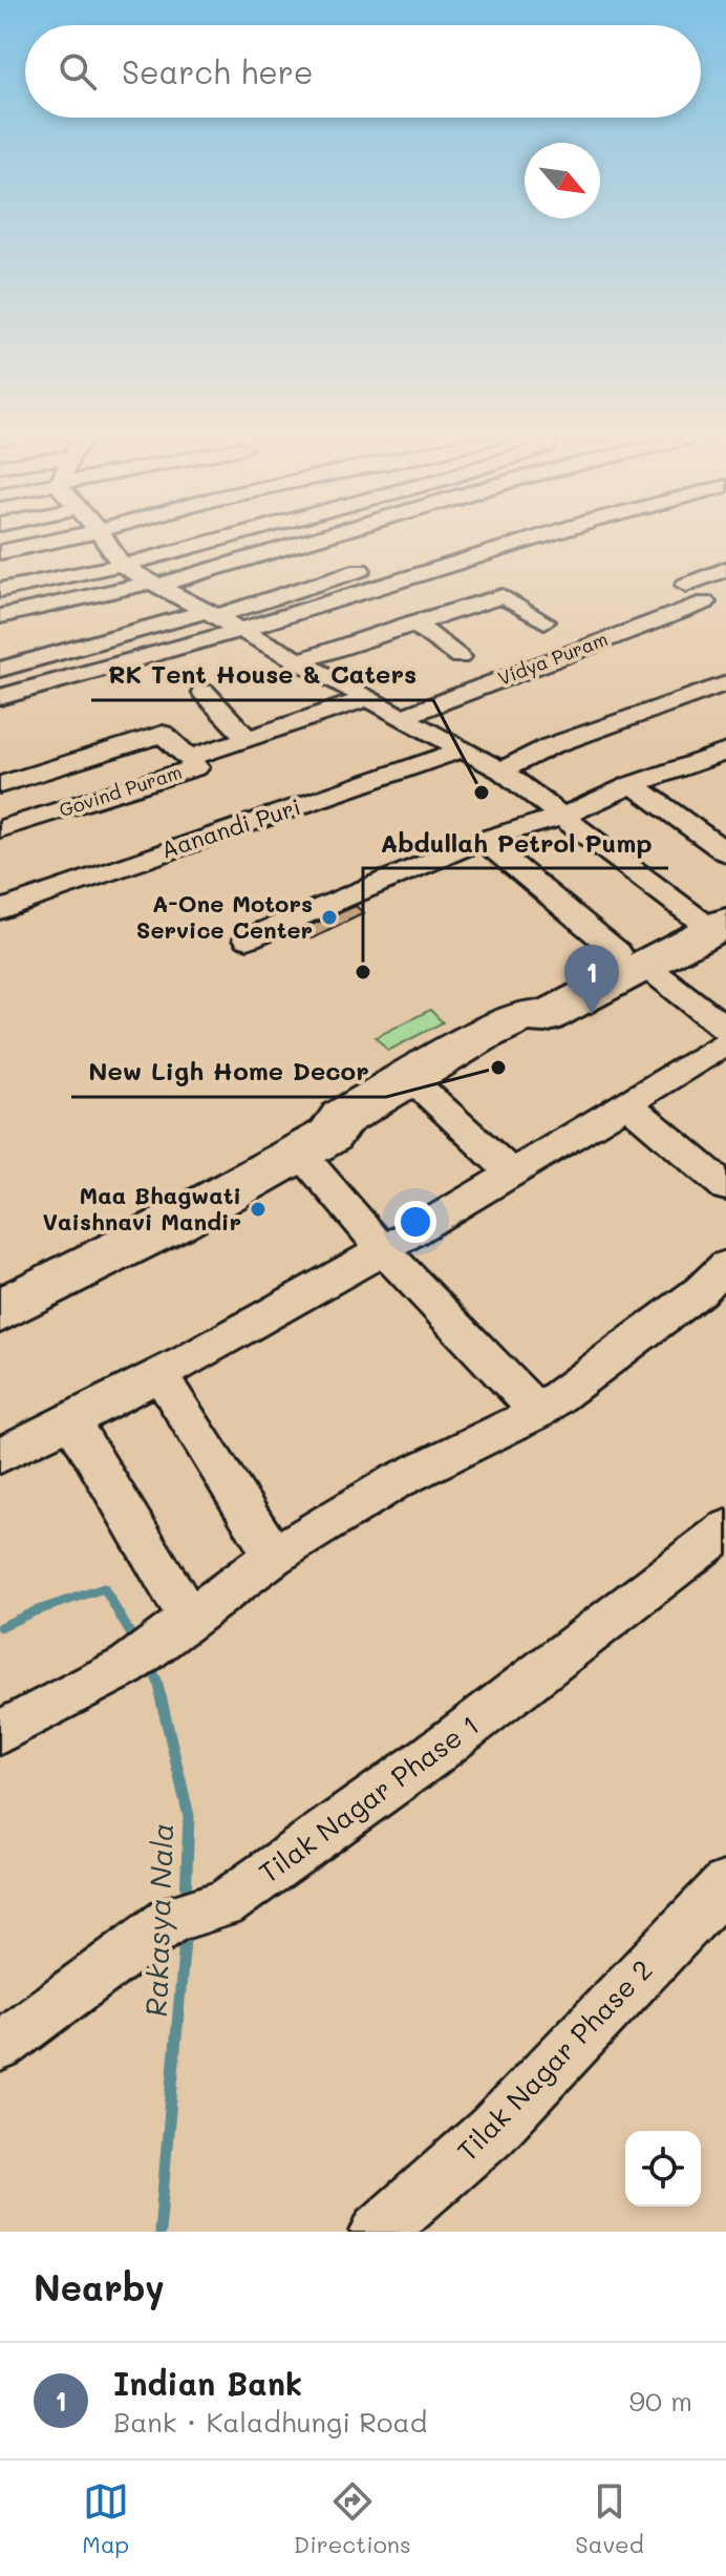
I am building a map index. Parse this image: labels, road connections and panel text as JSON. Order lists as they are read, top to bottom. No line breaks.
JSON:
{"streets":{"street":["Vidya Puram","Govind Puram","Aanandi Puri","Tilak Nagar Phase 1","Tilak Nagar Phase 2"]},"water":["Rakasya Nala"],"places":["RK Tent House & Caters","A-One Motors Service Center","Abdullah Petrol Pump","New Ligh Home Decor","Maa Bhagwati Vaishnavi Mandir"],"north":"bottom right","page":{"search":"Search here","pins":"1","heading":"Nearby","list":[{"mark":"1","name":"Indian Bank","note":"Bank · Kaladhungi Road","value":"90 m"}],"nav":["Map","Directions","Saved"]}}
